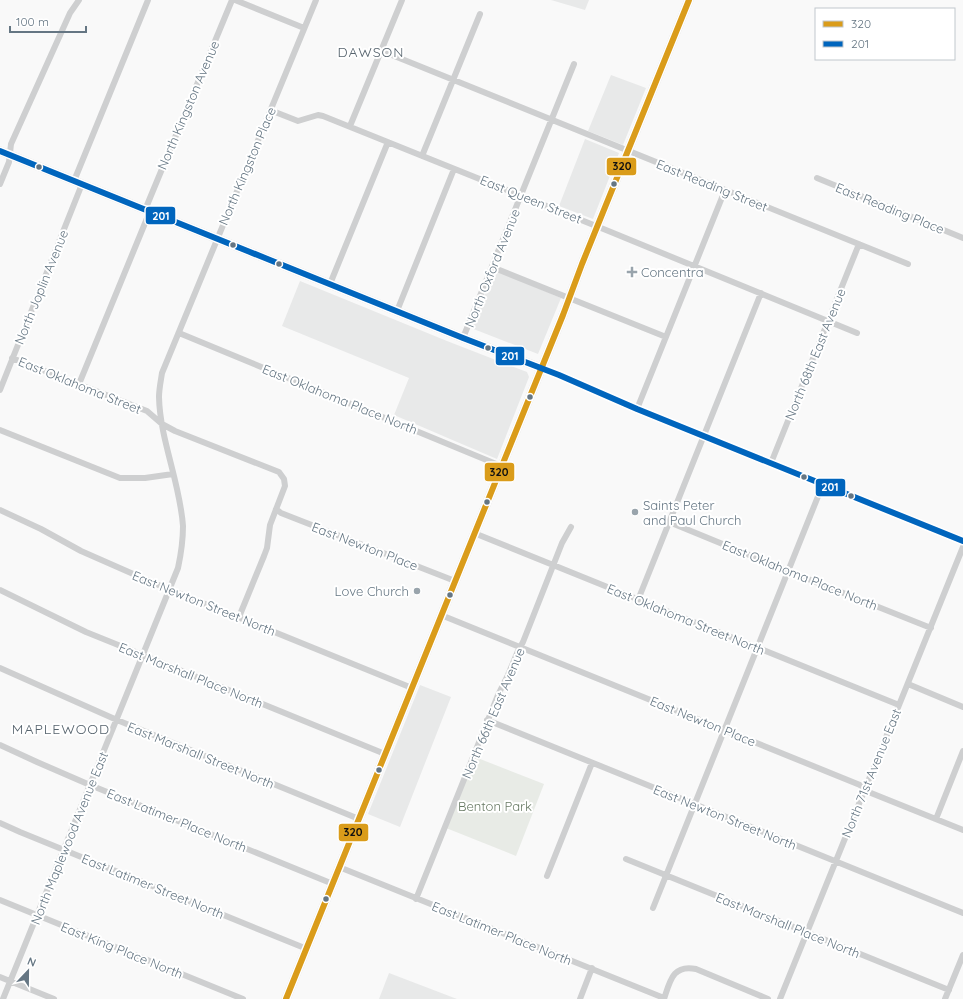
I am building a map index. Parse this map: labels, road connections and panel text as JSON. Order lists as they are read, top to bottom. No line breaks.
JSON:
{"streets":{"street":["North Kingston Avenue","North Kingston Place","East Reading Street","East Queen Street","East Reading Place","North Oxford Avenue","North Joplin Avenue","North 68th East Avenue","East Oklahoma Street","East Oklahoma Place North","East Newton Place","East Newton Street North","East Oklahoma Street North","East Marshall Place North","North 66th East Avenue","East Marshall Street North","North 71st Avenue East","East Latimer Place North","North Maplewood Avenue East","East Latimer Street North","East King Place North"]},"crossings":[["North Kingston Avenue","East Oklahoma Street"],["North Kingston Place","East Queen Street"],["North Kingston Place","East Oklahoma Street"],["North Kingston Place","East Oklahoma Place North"],["North Kingston Place","North Maplewood Avenue East"],["East Reading Street","North Oxford Avenue"],["East Reading Street","North 68th East Avenue"],["East Queen Street","North Oxford Avenue"],["East Queen Street","North 68th East Avenue"],["North Joplin Avenue","East Oklahoma Street"],["East Oklahoma Street","East Newton Place"],["East Oklahoma Street","North Maplewood Avenue East"],["East Oklahoma Place North","North 71st Avenue East"],["East Newton Place","North 66th East Avenue"],["East Newton Place","North 71st Avenue East"],["East Newton Street North","North 66th East Avenue"],["East Newton Street North","North 71st Avenue East"],["East Newton Street North","North Maplewood Avenue East"],["East Oklahoma Street North","North 66th East Avenue"],["East Oklahoma Street North","North 71st Avenue East"],["East Marshall Place North","North 71st Avenue East"],["East Marshall Place North","North Maplewood Avenue East"],["North 66th East Avenue","East Latimer Place North"],["East Marshall Street North","North Maplewood Avenue East"],["East Latimer Place North","North Maplewood Avenue East"],["North Maplewood Avenue East","East Latimer Street North"],["North Maplewood Avenue East","East King Place North"]],"districts":["DAWSON","MAPLEWOOD"],"parks":["Benton Park"],"places":{"health":["Concentra"],"other":["Saints Peter and Paul Church","Love Church"]},"lines":["transit line 320","transit line 201"],"legend":["320","201"],"scale_bar":"100 m","north":"top"}
